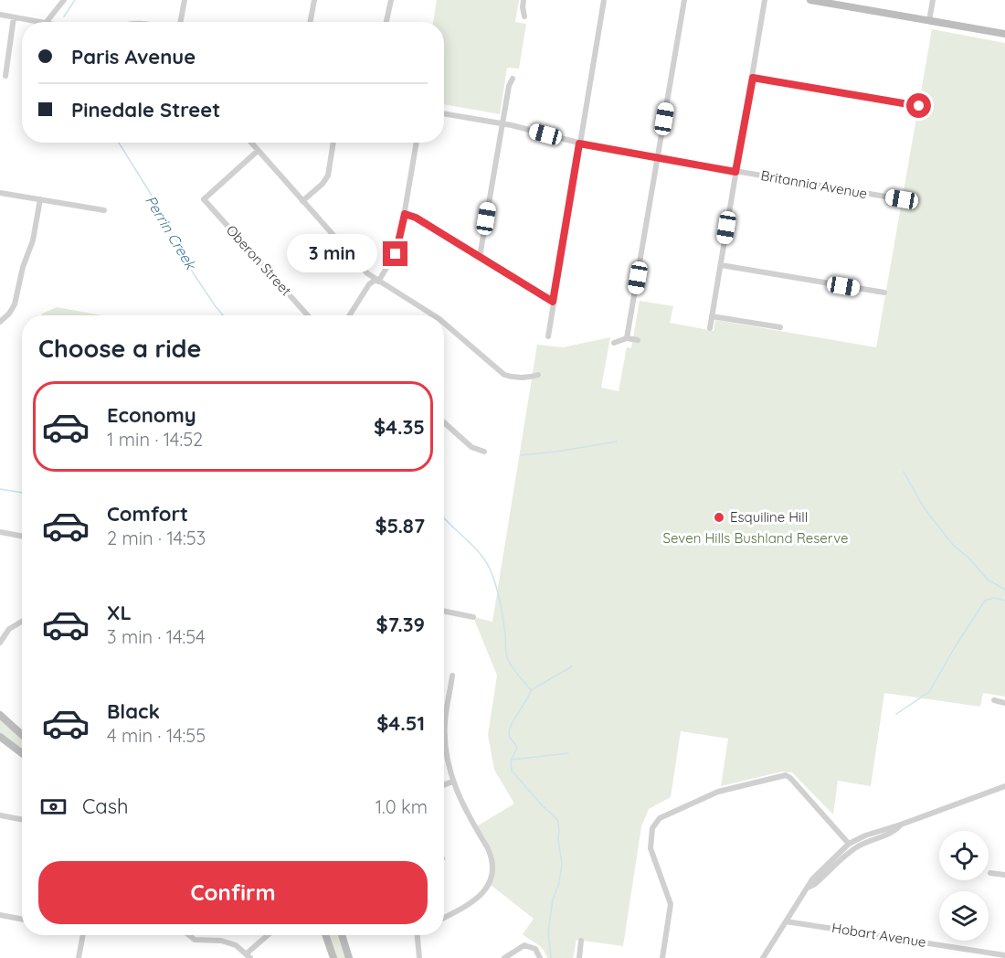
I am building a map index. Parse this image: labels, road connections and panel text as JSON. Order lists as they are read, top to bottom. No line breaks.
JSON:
{"streets":{"street":["Britannia Avenue","Oberon Street","Hobart Avenue"]},"water":["Perrin Creek"],"parks":["Seven Hills Bushland Reserve"],"places":["Esquiline Hill"],"page":{"banner":["Paris Avenue","Pinedale Street"],"bubble":"3 min","heading":"Choose a ride","list":[{"name":"Economy","note":"1 min · 14:52","value":"$4.35"},{"name":"Comfort","note":"2 min · 14:53","value":"$5.87"},{"name":"XL","note":"3 min · 14:54","value":"$7.39"},{"name":"Black","note":"4 min · 14:55","value":"$4.51"}],"pay":["Cash","1.0 km"],"buttons":"Confirm"}}
